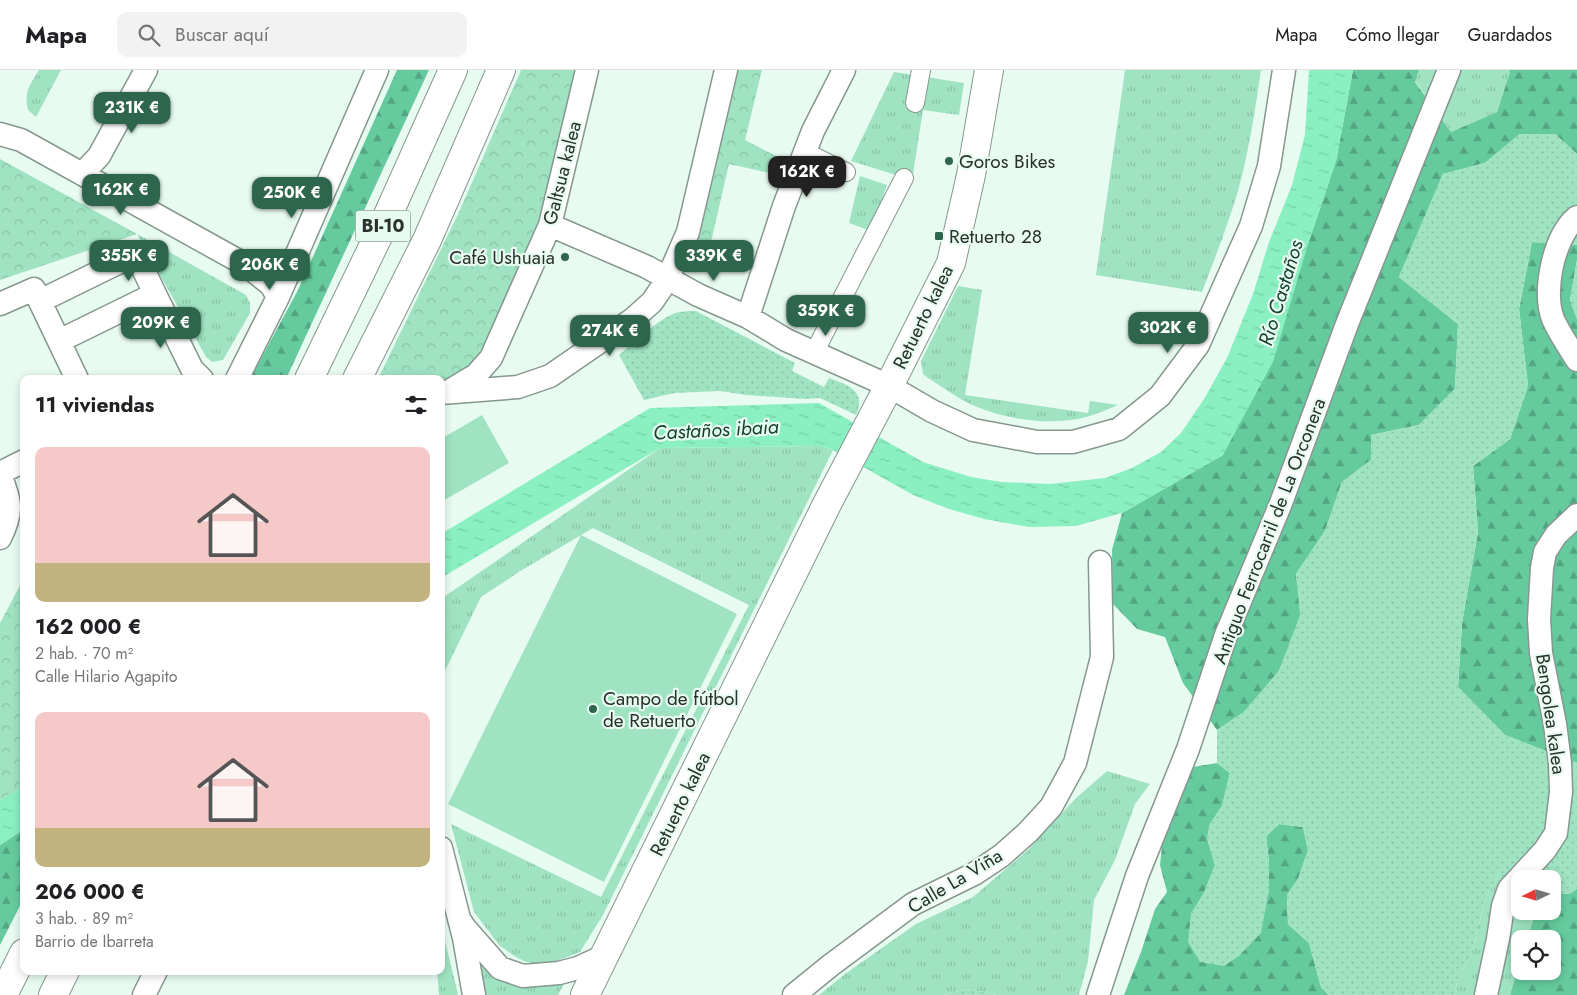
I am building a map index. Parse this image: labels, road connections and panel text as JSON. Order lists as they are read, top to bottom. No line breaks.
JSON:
{"streets":{"main road":["BI-10","Retuerto kalea"],"street":["Galtsua kalea","Antiguo Ferrocarril de La Orconera","Bengolea kalea","Calle La Viña"]},"water":["Río Castaños","Castaños ibaia"],"places":{"other":["Goros Bikes","Café Ushuaia","Campo de fútbol de Retuerto"],"transit":["Retuerto 28"]},"north":"left","page":{"header":"Mapa","search":"Buscar aquí","nav":["Mapa","Cómo llegar","Guardados"],"price":["231K €","162K €","162K €","250K €","355K €","339K €","206K €","359K €","209K €","302K €","274K €"],"heading":"11 viviendas","list":[{"name":"162 000 €","note":"2 hab. · 70 m² · Calle Hilario Agapito"},{"name":"206 000 €","note":"3 hab. · 89 m² · Barrio de Ibarreta"}]}}
